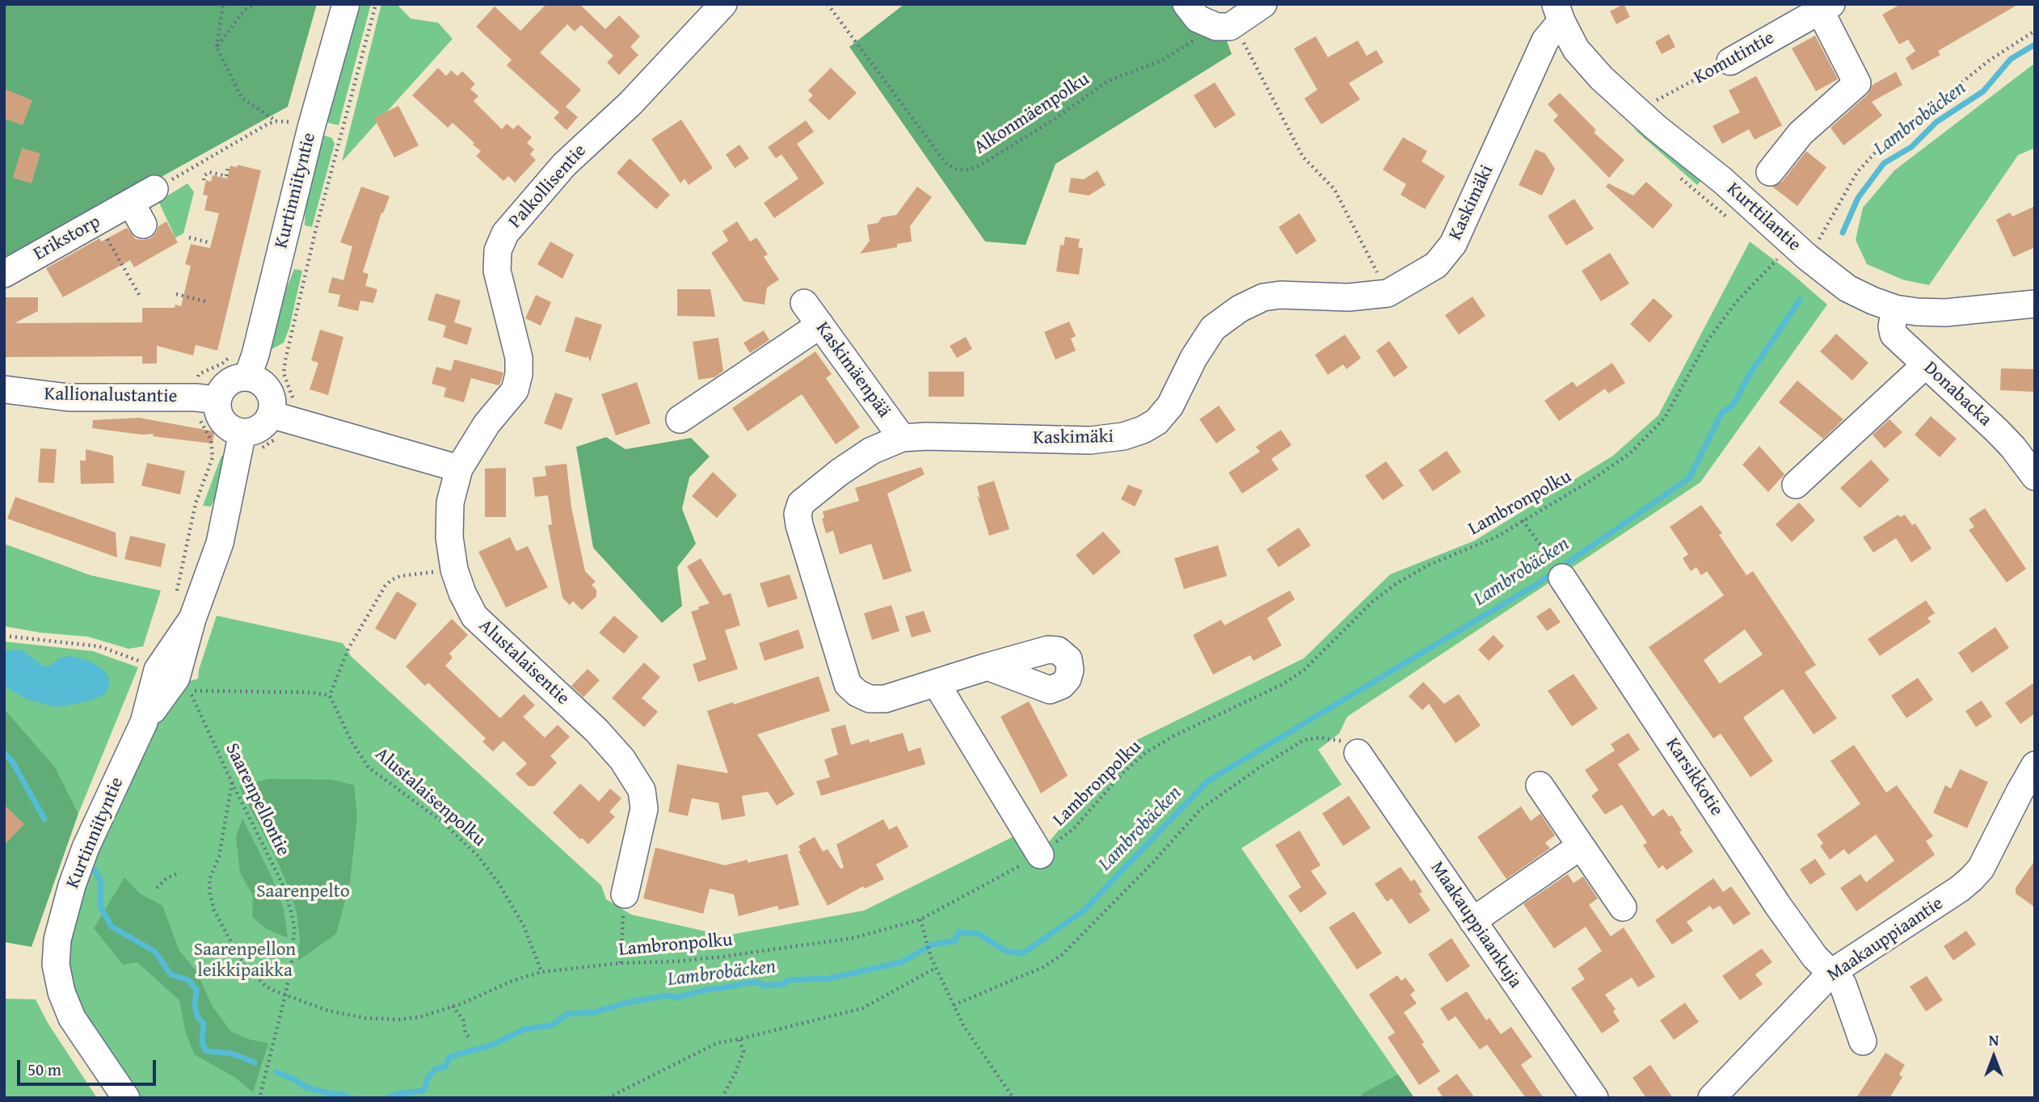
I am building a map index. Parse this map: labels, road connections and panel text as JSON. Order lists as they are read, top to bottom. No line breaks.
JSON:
{"streets":{"street":["Komutintie","Palkollisentie","Kurtinniityntie","Kaskimäki","Kurttilantie","Erikstorp","Kaskimäenpää","Donabacka","Kallionalustantie","Alustalaisentie","Karsikkotie","Maakauppiaankuja","Maakauppiaantie"],"path":["Alkonmäenpolku","Lambronpolku","Alustalaisenpolku","Saarenpellontie"]},"crossings":[["Komutintie","Kurttilantie"],["Palkollisentie","Alustalaisentie"],["Kaskimäki","Kurttilantie"],["Kaskimäki","Kaskimäenpää"],["Kurttilantie","Donabacka"],["Lambronpolku","Alustalaisenpolku"],["Lambronpolku","Saarenpellontie"],["Karsikkotie","Maakauppiaantie"],["Alustalaisenpolku","Saarenpellontie"]],"water":["Lambrobäcken"],"parks":["Saarenpelto","Saarenpellon leikkipaikka"],"scale_bar":"50 m","north":"top"}
